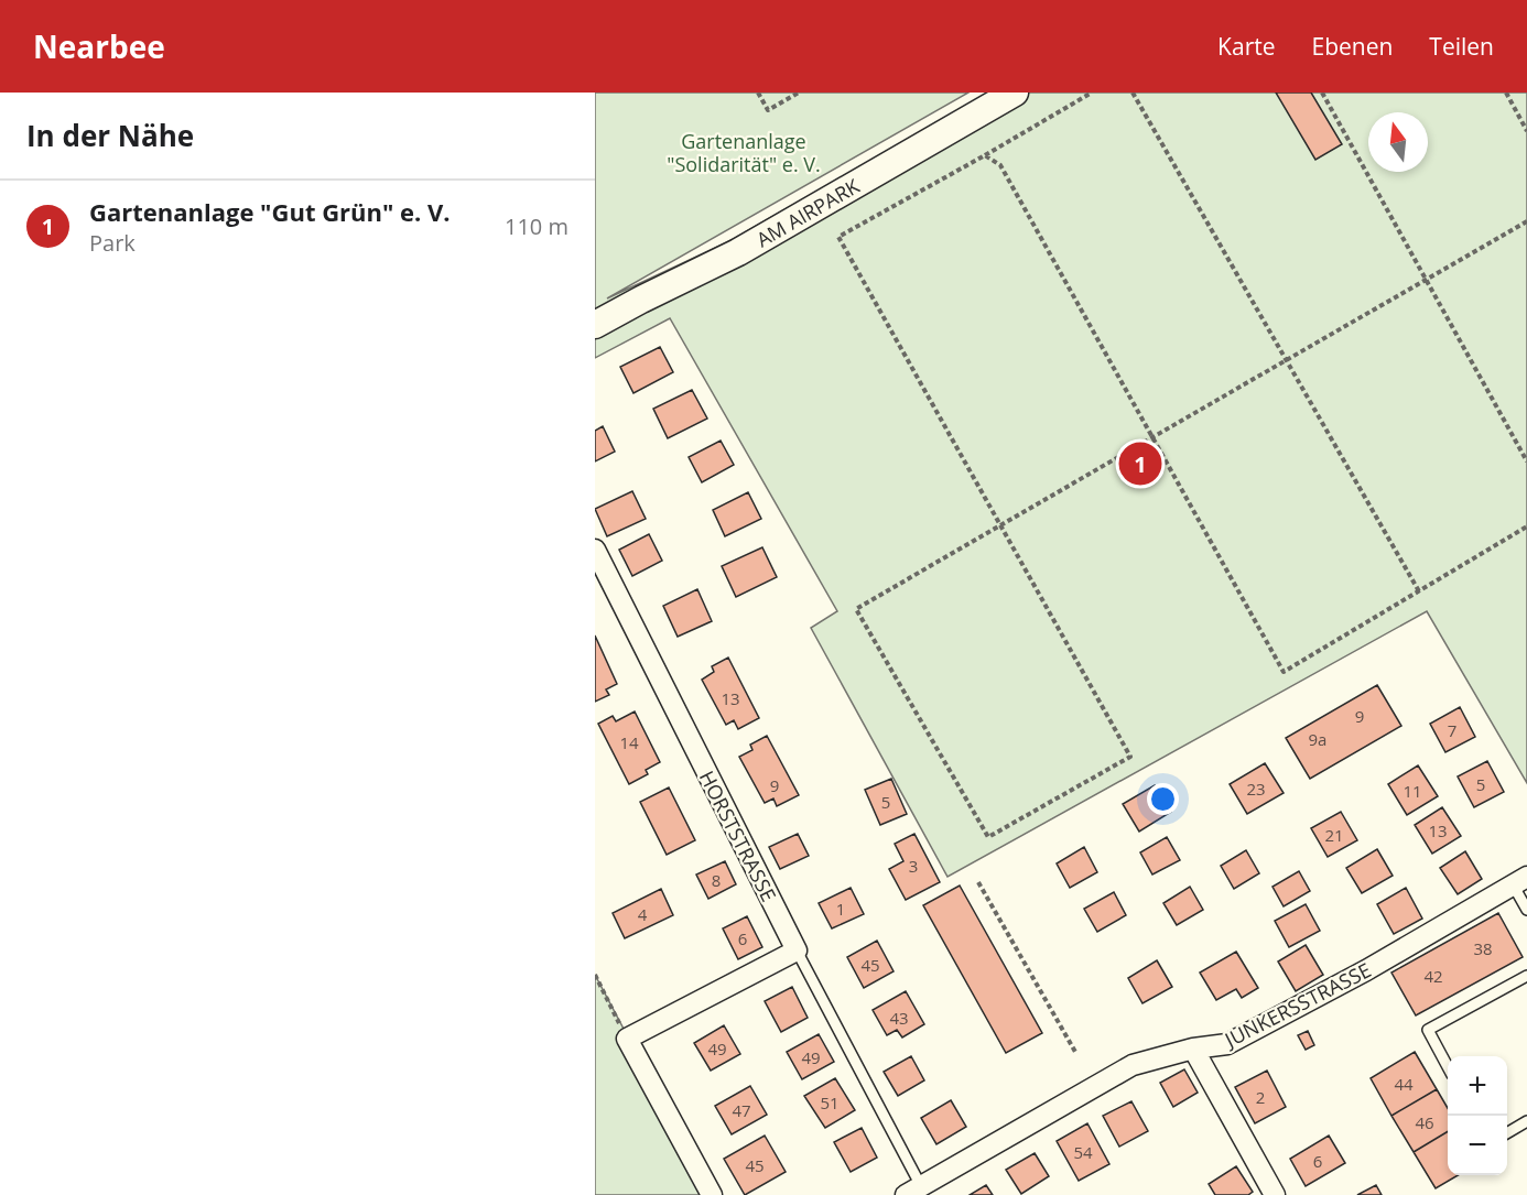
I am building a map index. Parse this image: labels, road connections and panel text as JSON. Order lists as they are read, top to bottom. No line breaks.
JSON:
{"streets":{"street":["AM AIRPARK","HORSTSTRASSE","JUNKERSSTRASSE"]},"crossings":[["HORSTSTRASSE","JUNKERSSTRASSE"]],"parks":["Gartenanlage \"Solidarität\" e. V."],"house_numbers":["13","9","7","9a","14","5","9","23","11","5","13","21","3","8","1","4","6","38","45","42","43","49","49","44","2","51","47","46","54","6","45"],"north":"top","page":{"header":"Nearbee","nav":["Karte","Ebenen","Teilen"],"heading":"In der Nähe","list":[{"mark":"1","name":"Gartenanlage \"Gut Grün\" e. V.","note":"Park","value":"110 m"}],"pins":"1","map_buttons":["+","−"]}}
